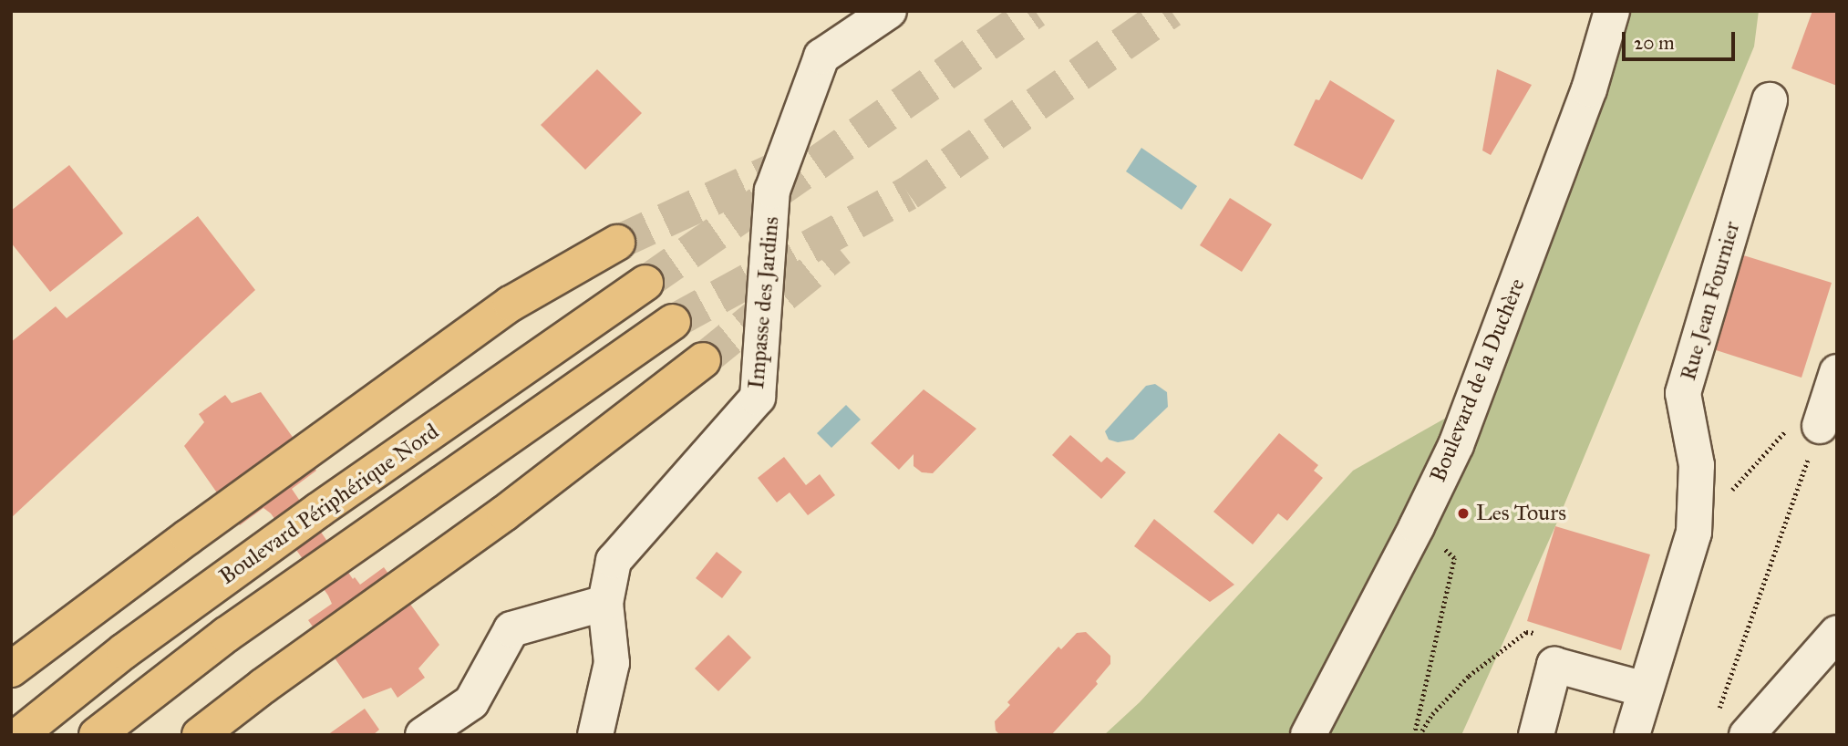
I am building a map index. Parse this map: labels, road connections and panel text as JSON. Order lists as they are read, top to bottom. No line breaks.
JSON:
{"streets":{"highway":["Boulevard Périphérique Nord"],"street":["Rue Jean Fournier","Impasse des Jardins","Boulevard de la Duchère"]},"places":["Les Tours"],"scale_bar":"20 m"}
